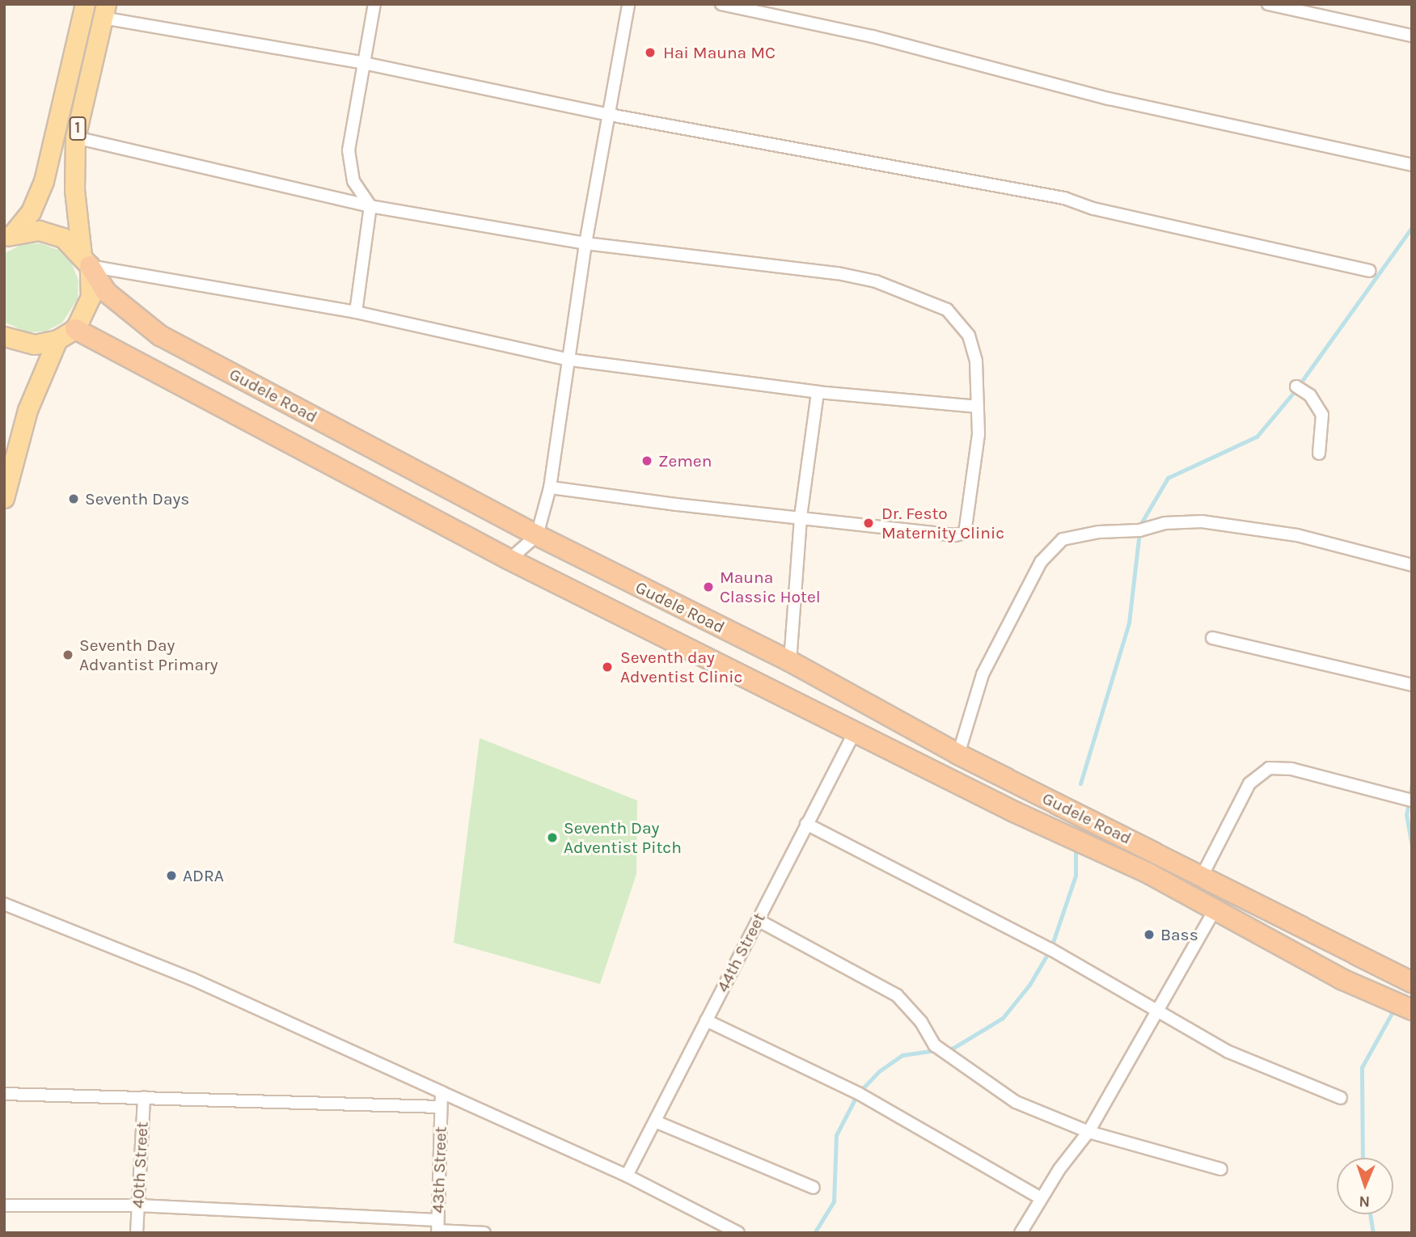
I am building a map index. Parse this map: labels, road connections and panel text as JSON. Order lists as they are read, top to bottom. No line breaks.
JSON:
{"streets":{"highway":["Gudele Road"],"main road":["1"],"street":["44th Street","40th Street","43th Street"]},"crossings":[["1","Gudele Road"],["Gudele Road","44th Street"]],"places":["Hai Mauna MC","Zemen","Seventh Days","Dr. Festo Maternity Clinic","Mauna Classic Hotel","Seventh Day Advantist Primary","Seventh day Adventist Clinic","Seventh Day Adventist Pitch","ADRA","Bass"],"north":"bottom"}
